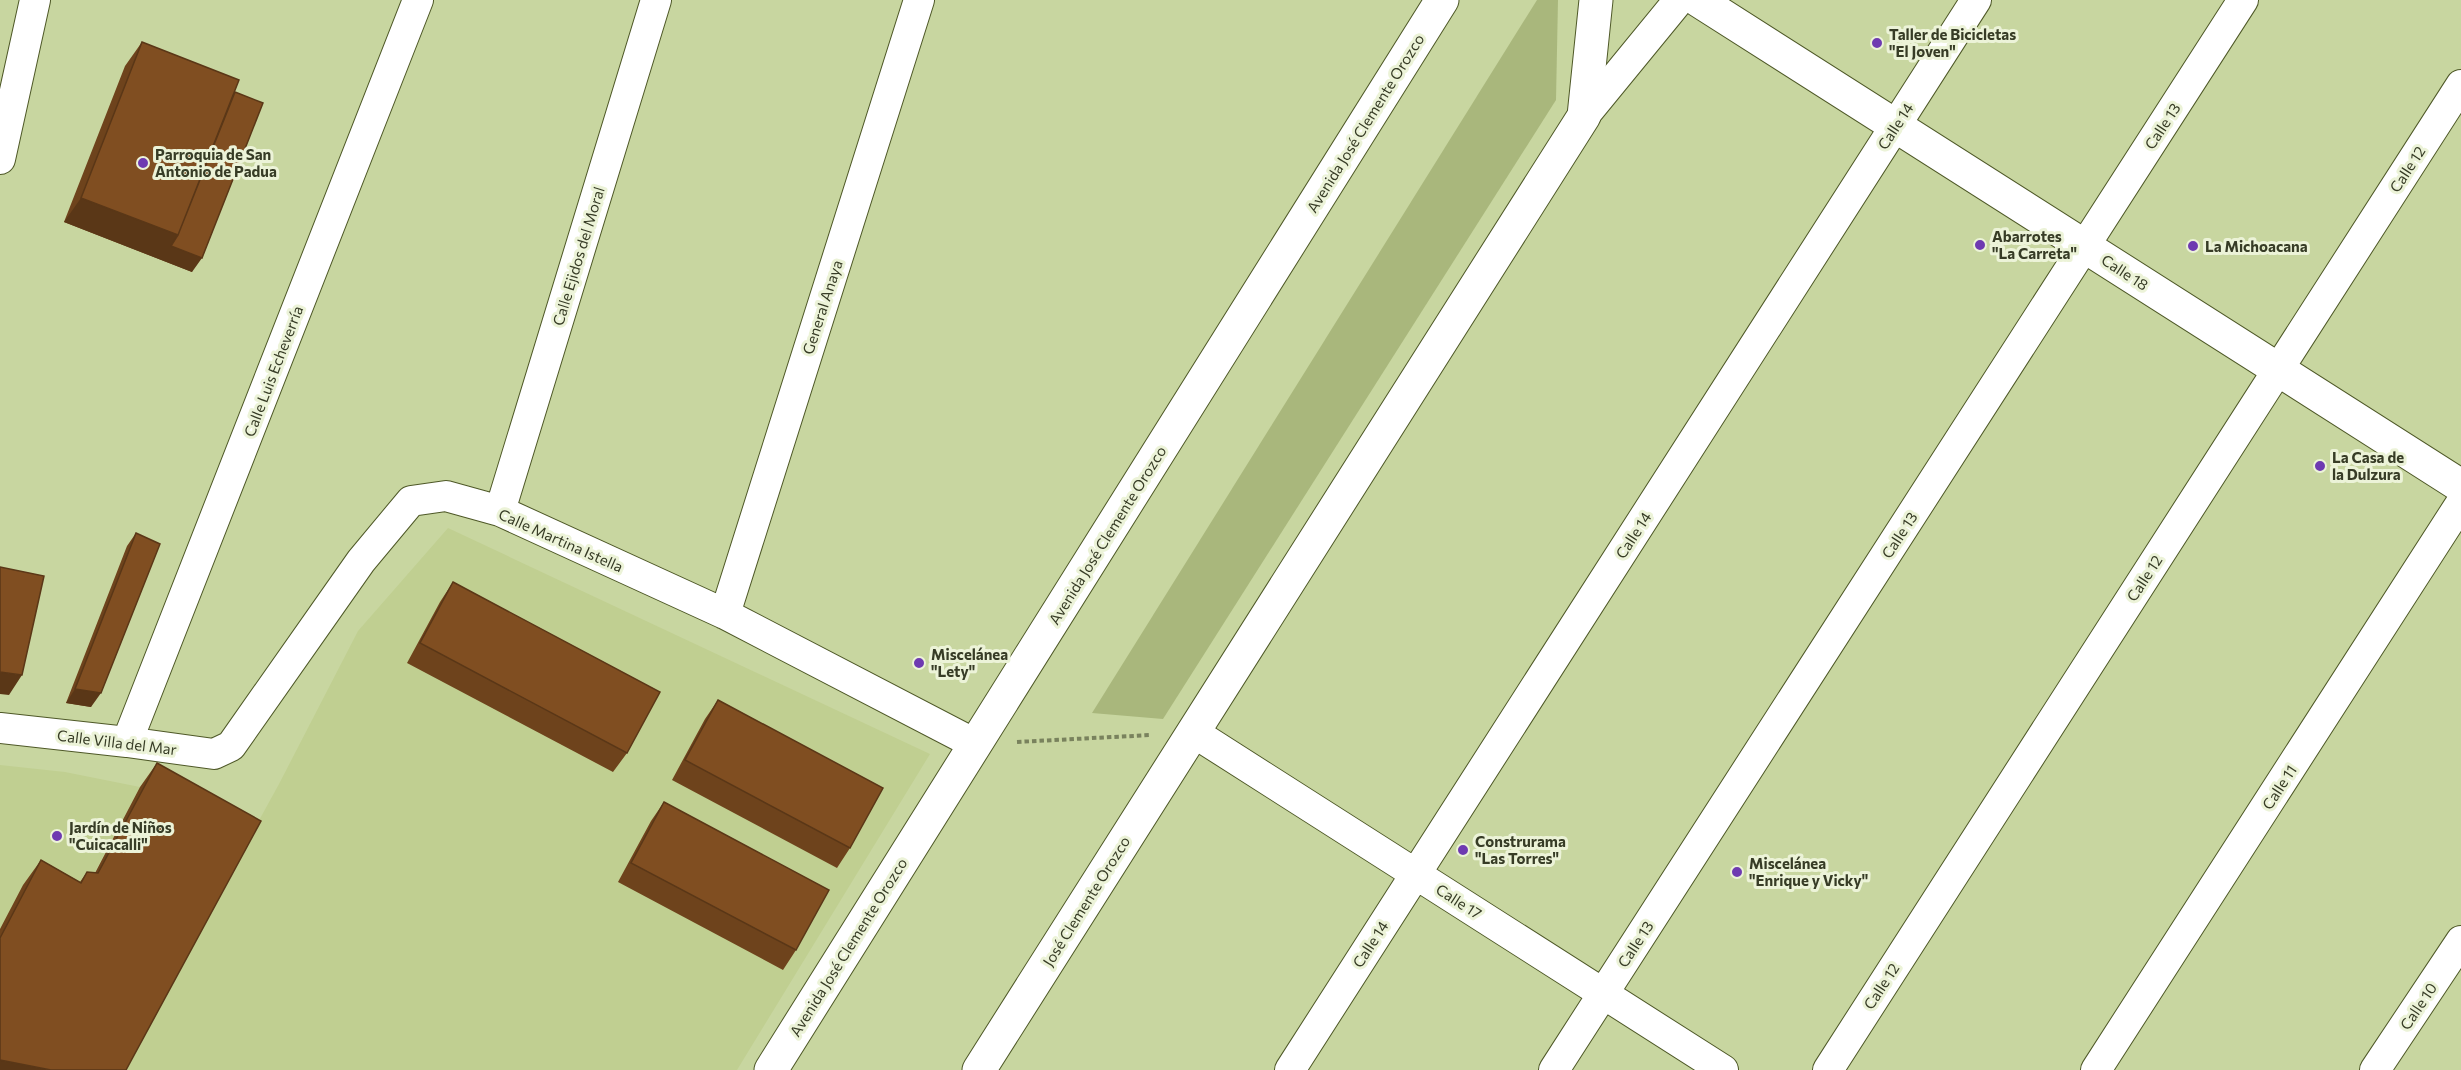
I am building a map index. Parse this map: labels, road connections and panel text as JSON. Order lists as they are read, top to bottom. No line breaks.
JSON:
{"streets":{"street":["Avenida José Clemente Orozco","Calle 14","Calle 13","Calle 12","Calle Ejidos del Moral","Calle 18","General Anaya","Calle Luis Echeverría","Calle Martina Istella","Calle Villa del Mar","Calle 11","José Clemente Orozco","Calle 17","Calle 10"]},"crossings":[["Avenida José Clemente Orozco","Calle Martina Istella"],["Calle 14","Calle 18"],["Calle 14","Calle 17"],["Calle 13","Calle 18"],["Calle 13","Calle 17"],["Calle 12","Calle 18"],["Calle Ejidos del Moral","Calle Martina Istella"],["General Anaya","Calle Martina Istella"],["Calle Luis Echeverría","Calle Villa del Mar"],["Calle Martina Istella","Calle Villa del Mar"],["José Clemente Orozco","Calle 17"]],"places":["Taller de Bicicletas \"El Joven\"","Parroquia de San Antonio de Padua","Abarrotes \"La Carreta\"","La Michoacana","La Casa de la Dulzura","Miscelánea \"Lety\"","Jardín de Niños \"Cuicacalli\"","Construrama \"Las Torres\"","Miscelánea \"Enrique y Vicky\""]}
